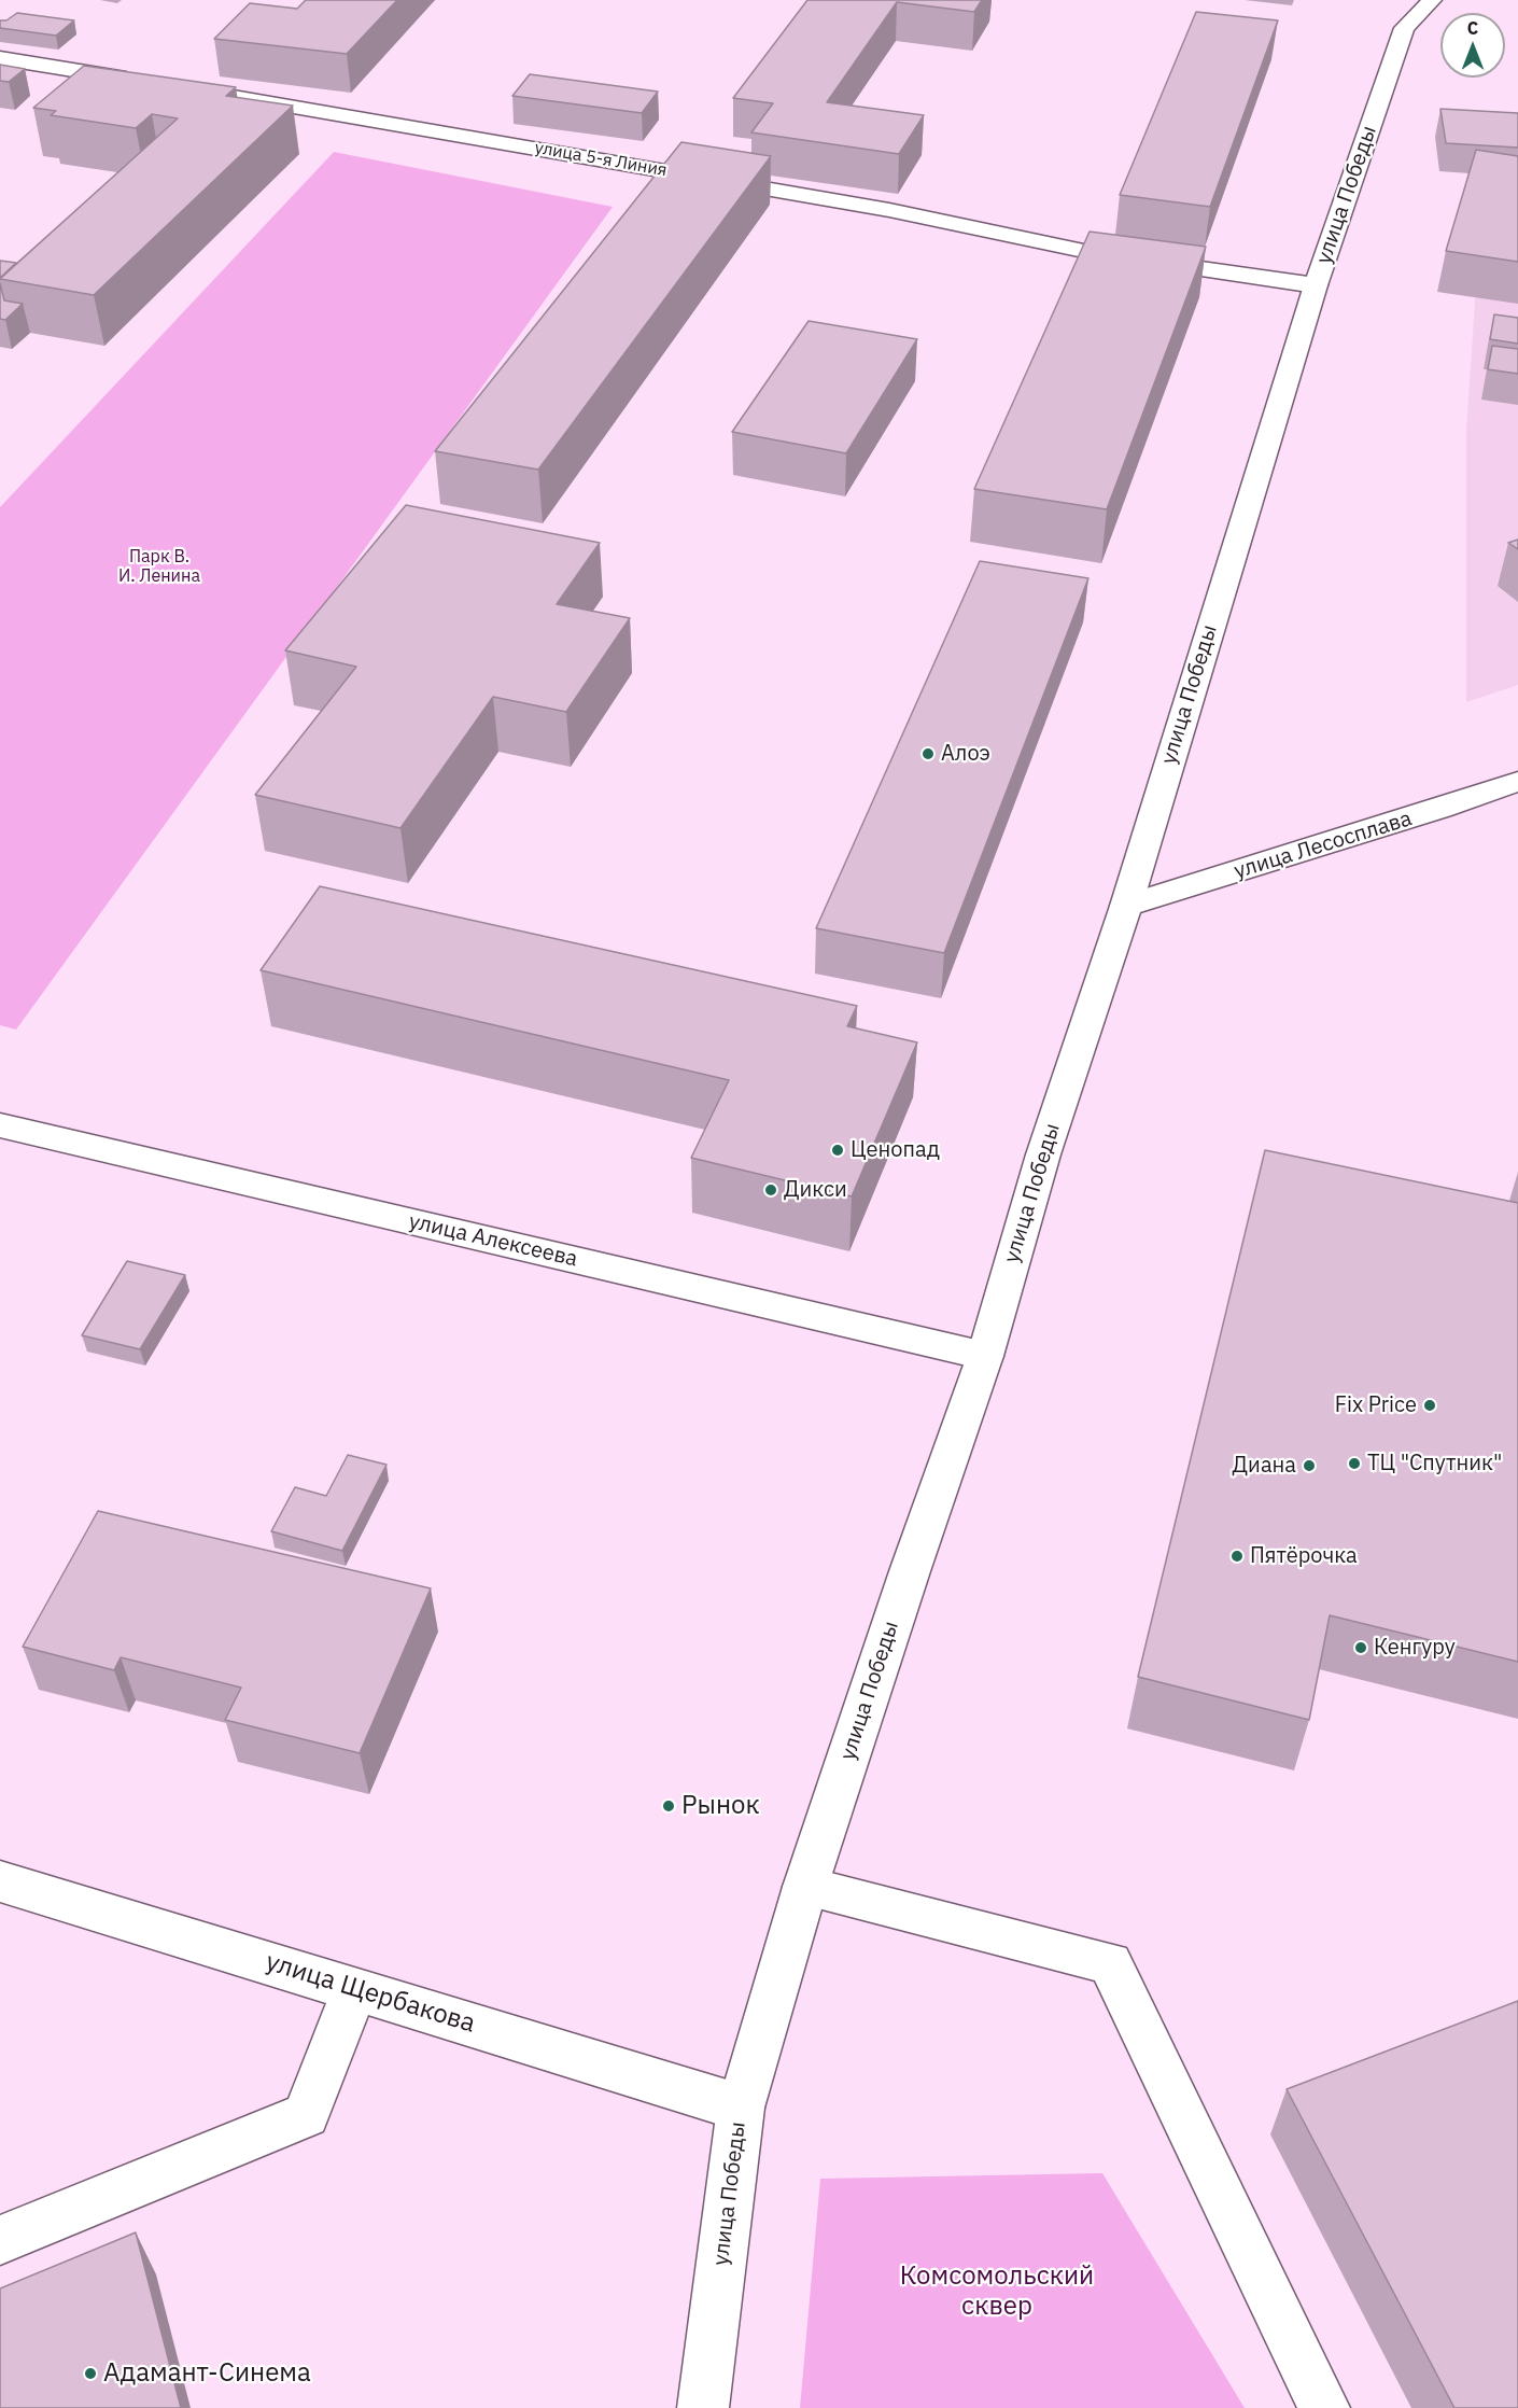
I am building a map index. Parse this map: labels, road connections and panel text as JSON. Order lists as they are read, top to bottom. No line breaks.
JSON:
{"streets":{"street":["улица 5-я Линия","улица Победы","улица Лесосплава","улица Алексеева","улица Щербакова"]},"crossings":[["улица 5-я Линия","улица Победы"],["улица Победы","улица Лесосплава"],["улица Победы","улица Алексеева"],["улица Победы","улица Щербакова"]],"parks":["Парк В. И. Ленина","Комсомольский сквер"],"places":["Алоэ","Ценопад","Дикси","Fix Price","ТЦ \"Спутник\"","Диана","Пятёрочка","Кенгуру","Рынок","Адамант-Синема"],"north":"top"}
